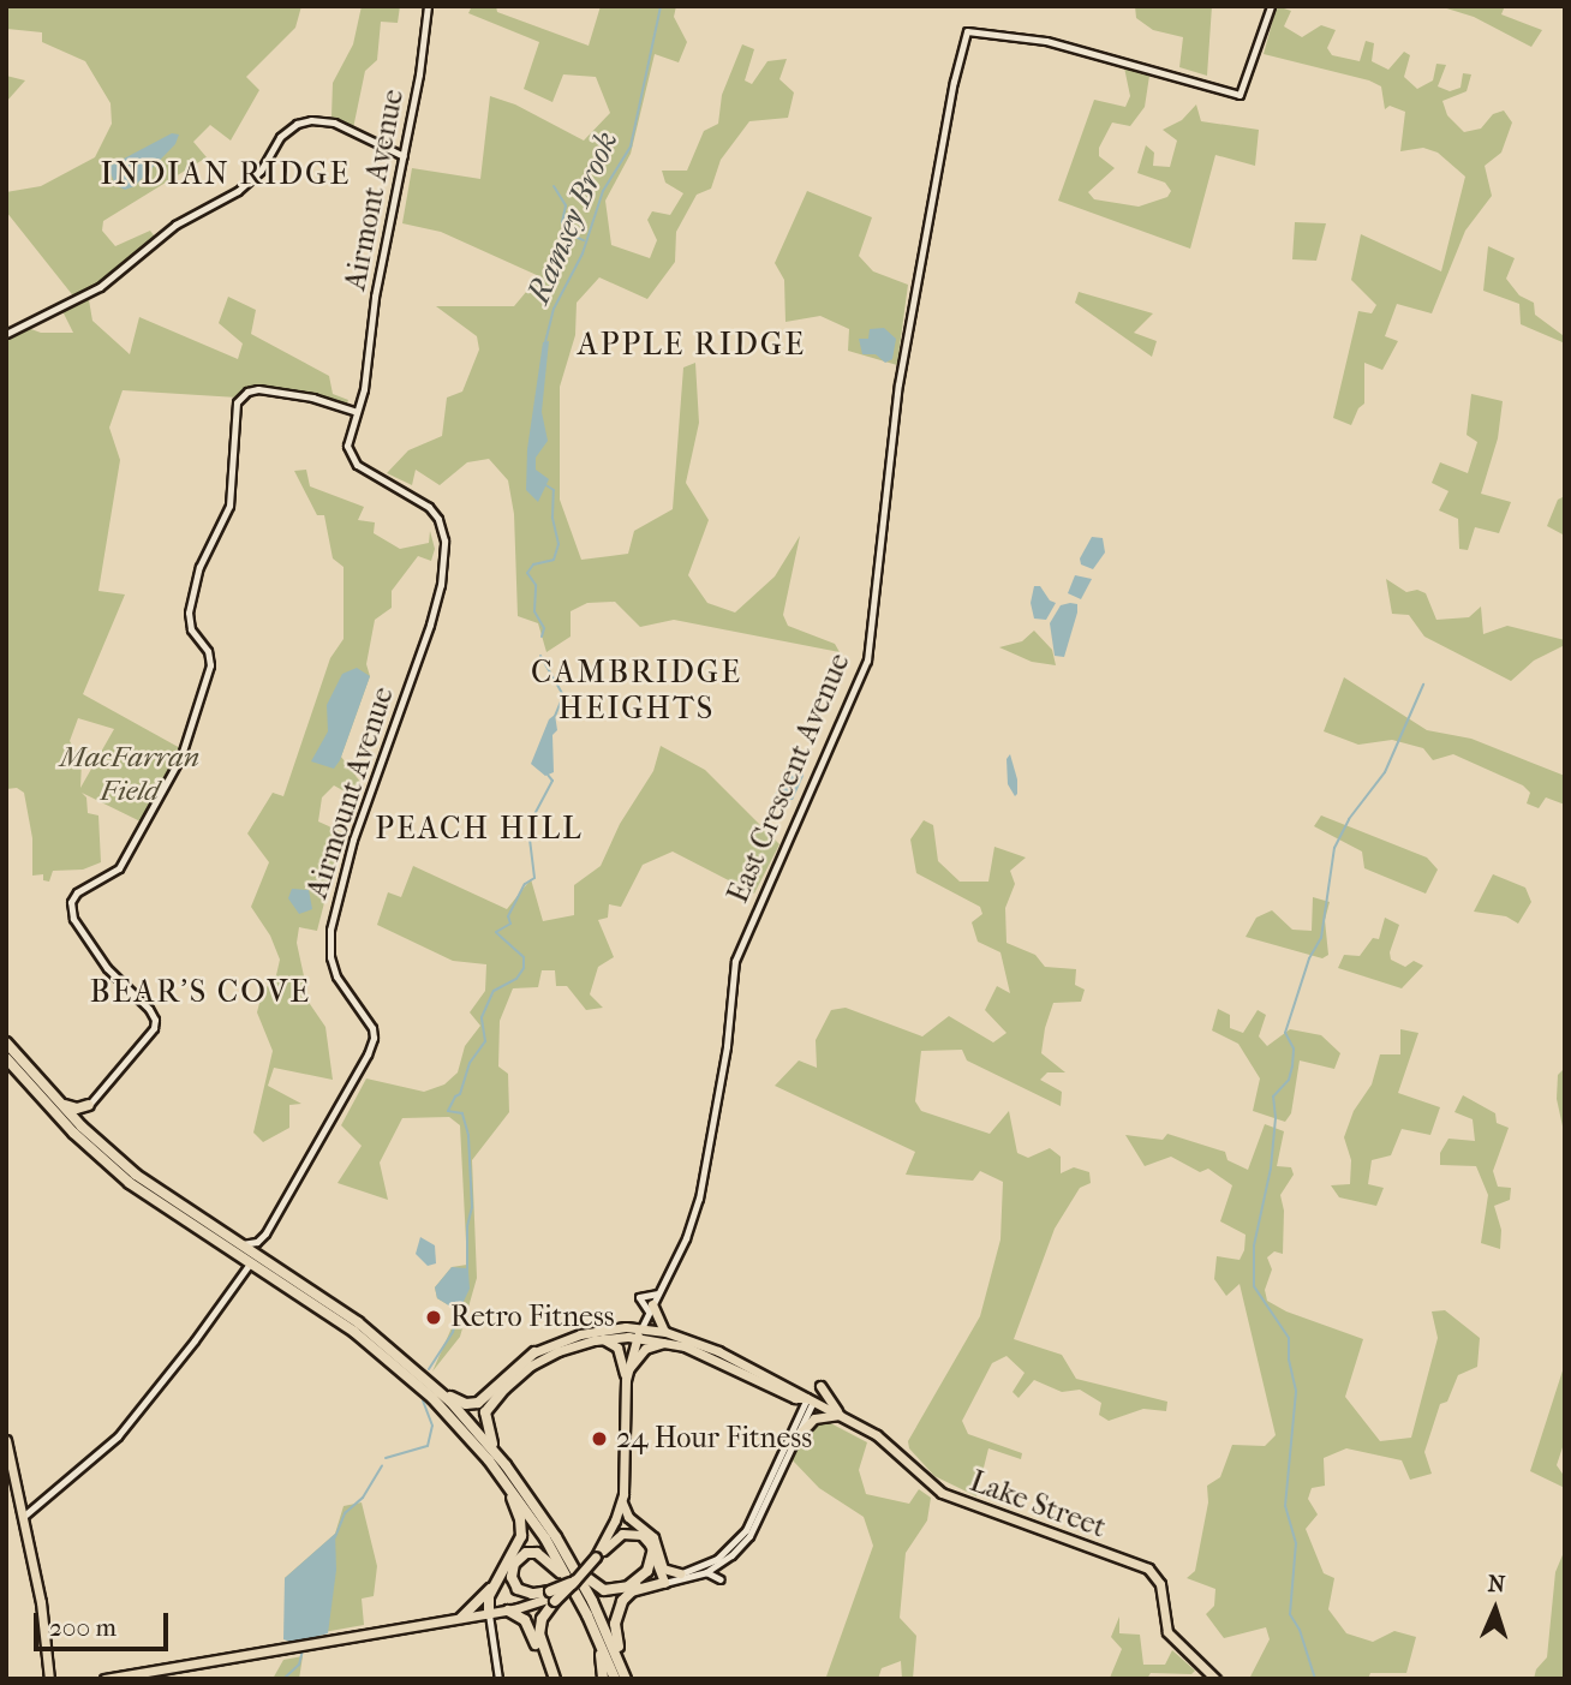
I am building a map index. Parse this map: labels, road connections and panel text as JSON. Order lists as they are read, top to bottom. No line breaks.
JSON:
{"streets":{"main road":["East Crescent Avenue","Lake Street"],"street":["Airmont Avenue","Airmount Avenue"]},"crossings":[["Airmont Avenue","Airmount Avenue"],["East Crescent Avenue","Lake Street"]],"districts":["INDIAN RIDGE","APPLE RIDGE","CAMBRIDGE HEIGHTS","PEACH HILL","BEAR'S COVE"],"water":["Ramsey Brook"],"parks":["MacFarran Field"],"places":["Retro Fitness","24 Hour Fitness"],"scale_bar":"200 m","north":"top"}
